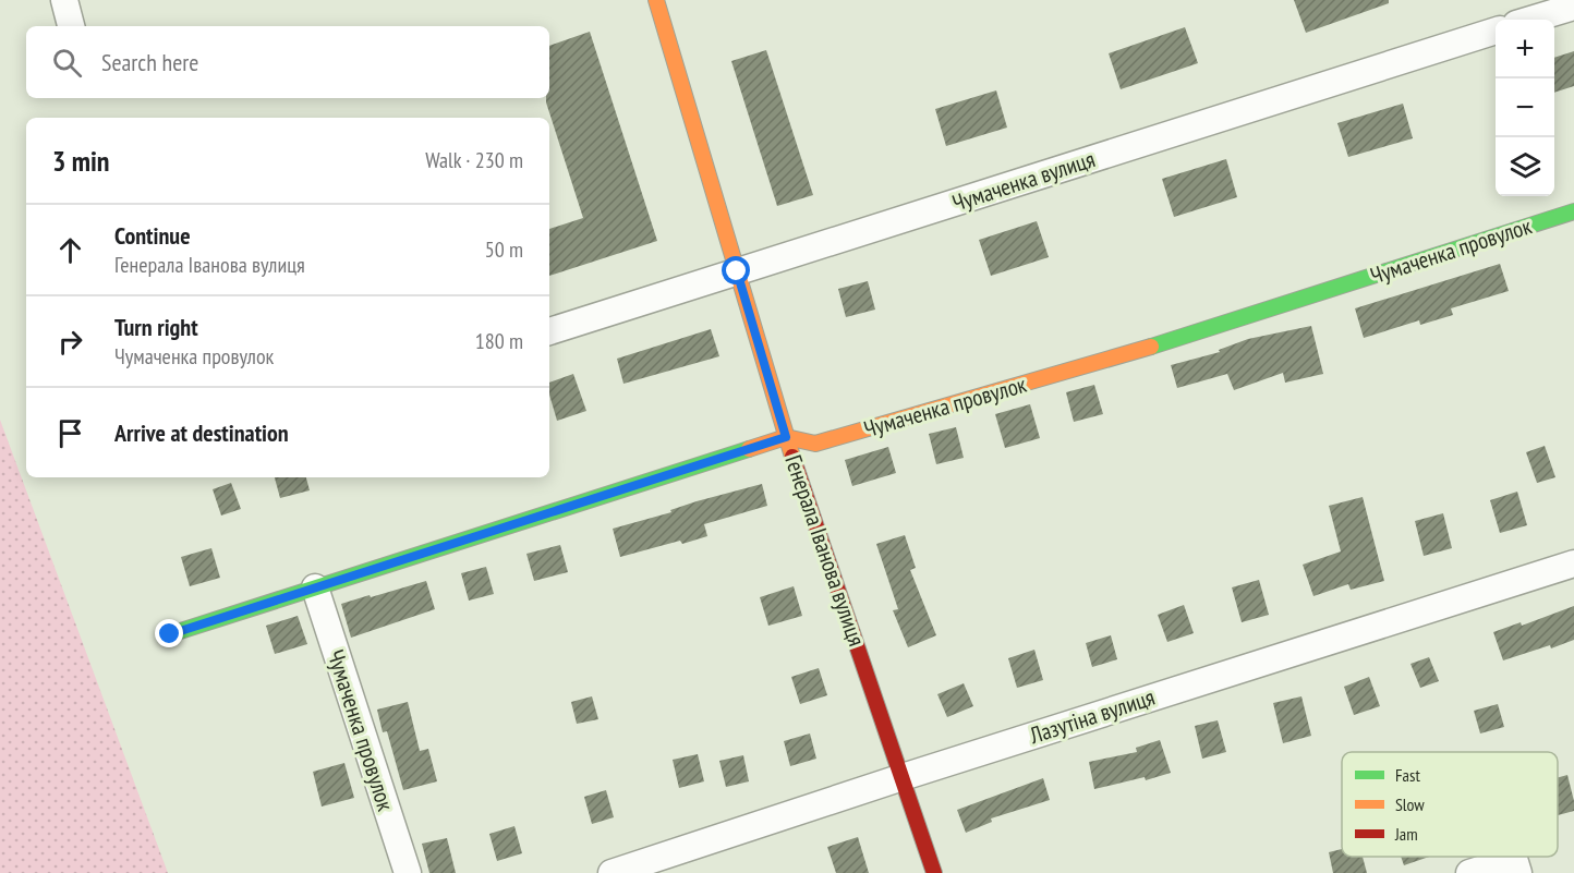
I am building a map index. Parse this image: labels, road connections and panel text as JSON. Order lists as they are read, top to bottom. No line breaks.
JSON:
{"streets":{"street":["Чумаченка вулиця","Чумаченка провулок","Генерала Іванова вулиця","Лазутіна вулиця"]},"crossings":[["Чумаченка вулиця","Генерала Іванова вулиця"],["Чумаченка провулок","Генерала Іванова вулиця"],["Генерала Іванова вулиця","Лазутіна вулиця"]],"legend":["Fast","Slow","Jam"],"page":{"map_buttons":["+","−"],"search":"Search here","heading":["3 min","Walk · 230 m"],"list":[["Continue","Генерала Іванова вулиця","50 m"],["Turn right","Чумаченка провулок","180 m"],"Arrive at destination"]}}
